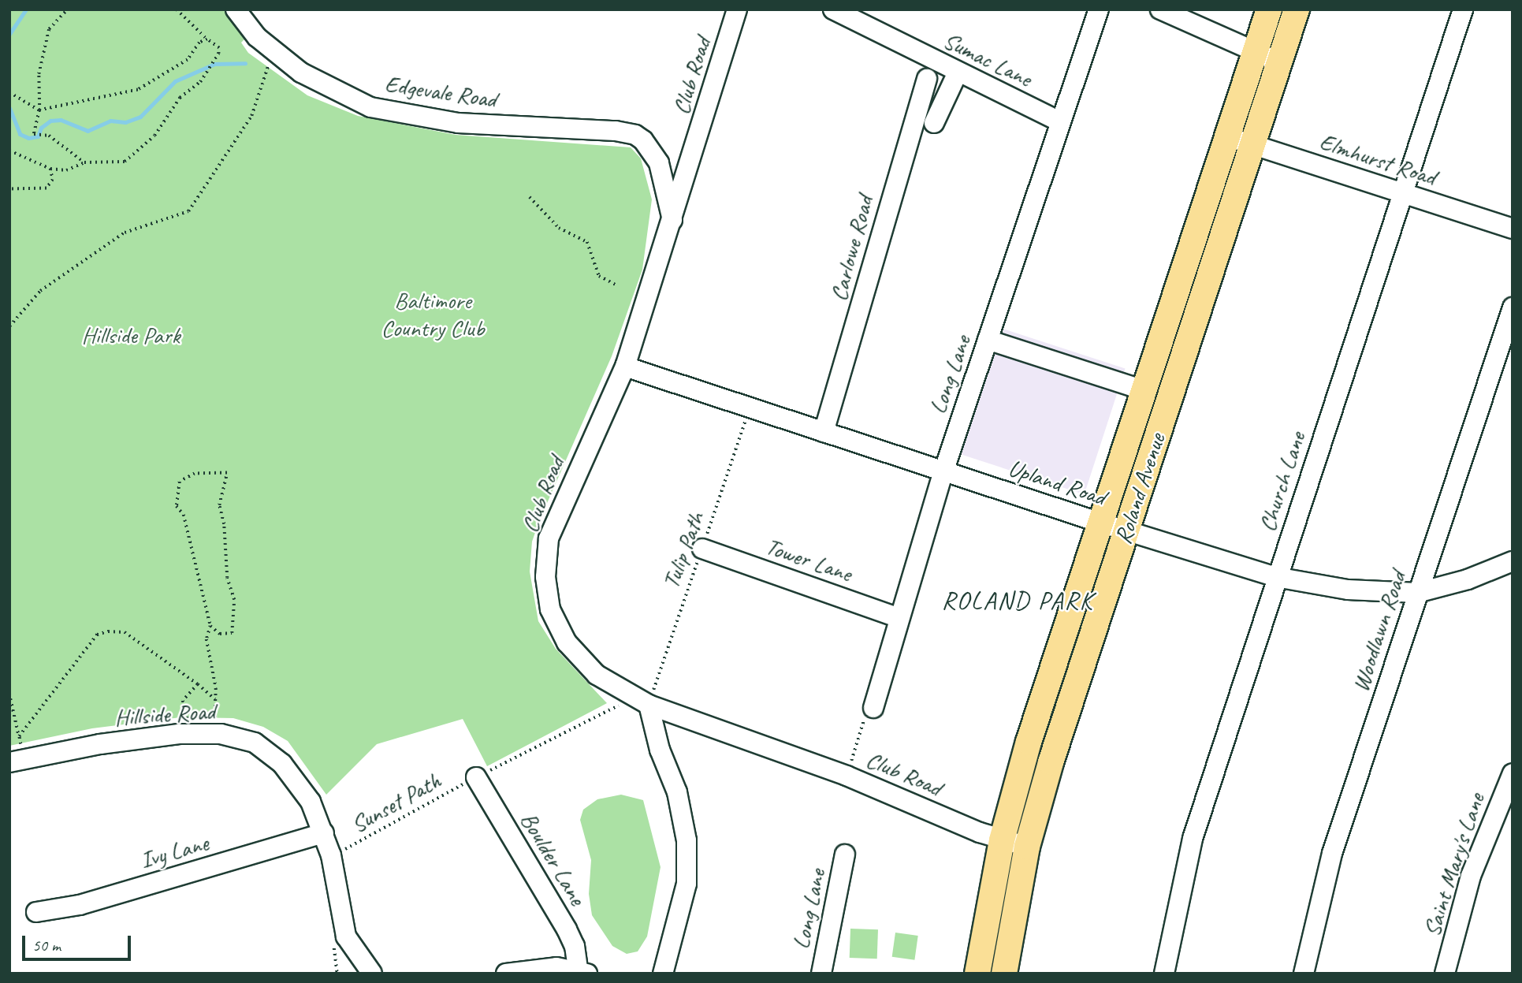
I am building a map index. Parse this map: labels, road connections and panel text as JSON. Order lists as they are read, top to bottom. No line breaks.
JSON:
{"streets":{"main road":["Roland Avenue"],"street":["Sumac Lane","Club Road","Edgevale Road","Elmhurst Road","Carlowe Road","Long Lane","Church Lane","Upland Road","Tower Lane","Woodlawn Road","Hillside Road","Ivy Lane","Boulder Lane","Saint Mary's Lane"],"path":["Tulip Path","Sunset Path"]},"crossings":[["Sumac Lane","Long Lane"],["Club Road","Edgevale Road"],["Club Road","Upland Road"],["Club Road","Roland Avenue"],["Club Road","Tulip Path"],["Elmhurst Road","Church Lane"],["Elmhurst Road","Roland Avenue"],["Carlowe Road","Upland Road"],["Long Lane","Upland Road"],["Long Lane","Tower Lane"],["Church Lane","Upland Road"],["Upland Road","Roland Avenue"],["Upland Road","Woodlawn Road"],["Tulip Path","Tower Lane"],["Hillside Road","Ivy Lane"],["Sunset Path","Boulder Lane"]],"districts":["ROLAND PARK"],"parks":["Baltimore Country Club","Hillside Park"],"scale_bar":"50 m"}
